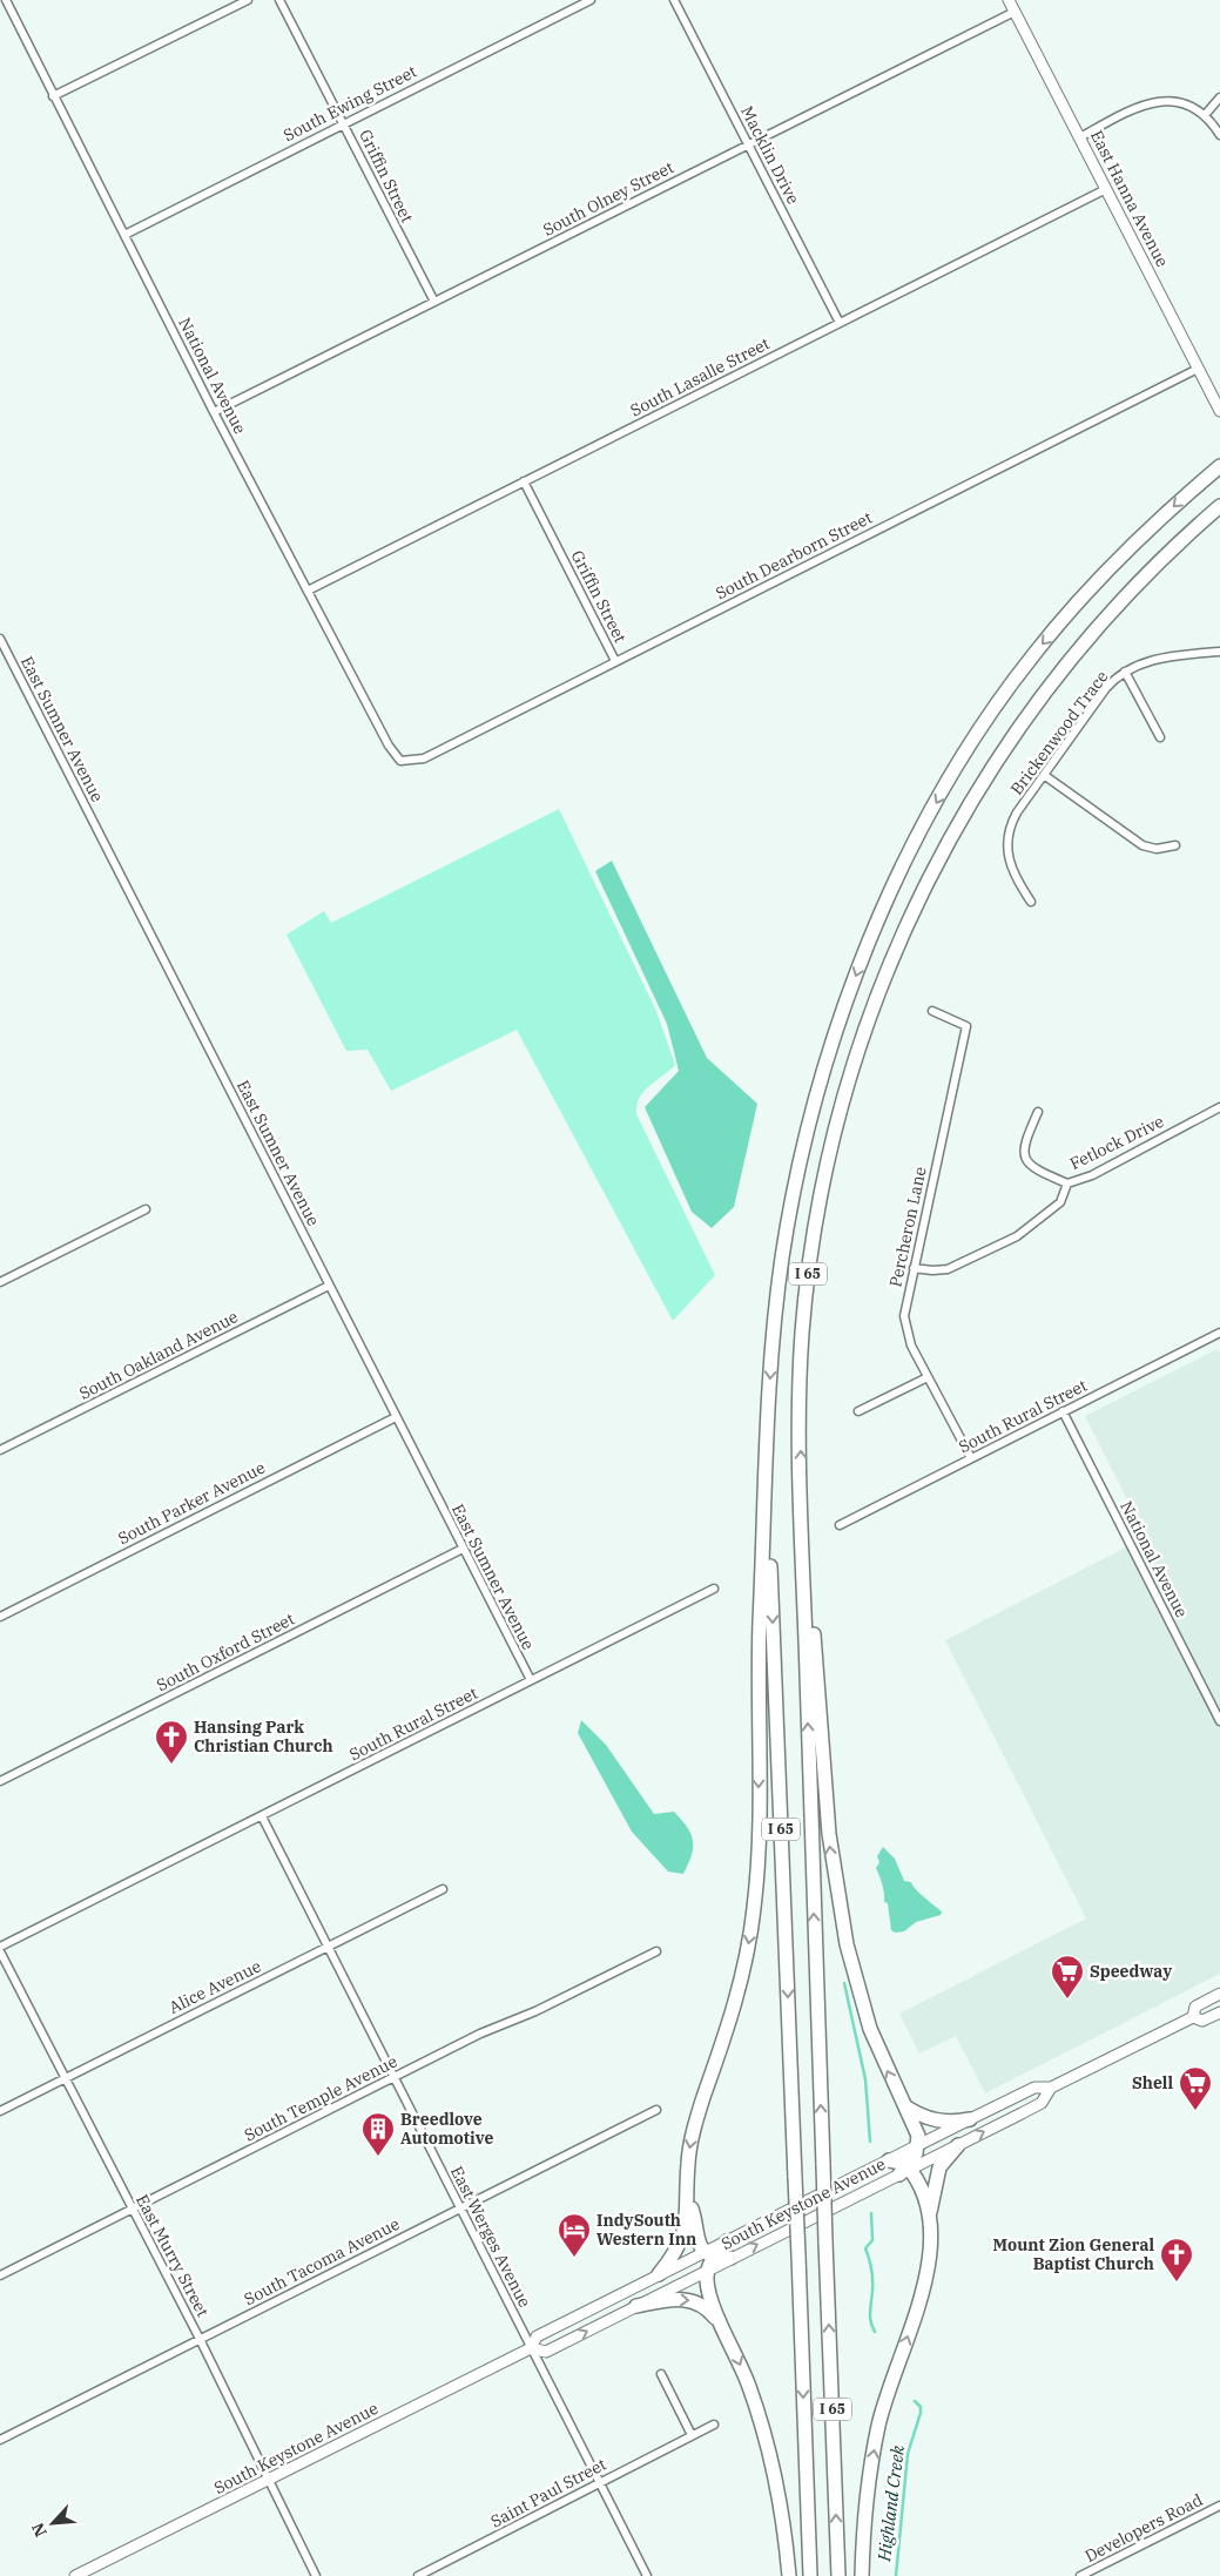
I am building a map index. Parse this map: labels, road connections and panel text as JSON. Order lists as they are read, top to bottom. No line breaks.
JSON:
{"streets":{"highway":["I 65"],"main road":["East Hanna Avenue","South Keystone Avenue"],"street":["South Ewing Street","Macklin Drive","Griffin Street","South Olney Street","National Avenue","South Lasalle Street","South Dearborn Street","East Sumner Avenue","Brickenwood Trace","Fetlock Drive","Percheron Lane","South Oakland Avenue","South Rural Street","South Parker Avenue","South Oxford Street","Alice Avenue","South Temple Avenue","East Werges Avenue","East Murry Street","South Tacoma Avenue","Saint Paul Street","Developers Road"]},"crossings":[["South Ewing Street","Griffin Street"],["South Ewing Street","National Avenue"],["Macklin Drive","South Olney Street"],["Macklin Drive","South Lasalle Street"],["Griffin Street","South Olney Street"],["Griffin Street","South Lasalle Street"],["Griffin Street","South Dearborn Street"],["South Olney Street","East Hanna Avenue"],["South Olney Street","National Avenue"],["East Hanna Avenue","South Lasalle Street"],["East Hanna Avenue","South Dearborn Street"],["National Avenue","South Lasalle Street"],["National Avenue","South Dearborn Street"],["National Avenue","South Rural Street"],["East Sumner Avenue","South Oakland Avenue"],["East Sumner Avenue","South Rural Street"],["East Sumner Avenue","South Parker Avenue"],["East Sumner Avenue","South Oxford Street"],["Fetlock Drive","Percheron Lane"],["Percheron Lane","South Rural Street"],["South Rural Street","East Werges Avenue"],["Alice Avenue","East Werges Avenue"],["Alice Avenue","East Murry Street"],["South Temple Avenue","East Werges Avenue"],["South Temple Avenue","East Murry Street"],["South Keystone Avenue","East Werges Avenue"],["South Keystone Avenue","East Murry Street"],["East Werges Avenue","South Tacoma Avenue"],["East Werges Avenue","Saint Paul Street"],["East Murry Street","South Tacoma Avenue"]],"water":["Highland Creek"],"places":{"church":["Hansing Park Christian Church","Mount Zion General Baptist Church"],"supermarket":["Speedway","Shell"],"building":["Breedlove Automotive"],"hotel":["IndySouth Western Inn"]},"north":"bottom left"}
